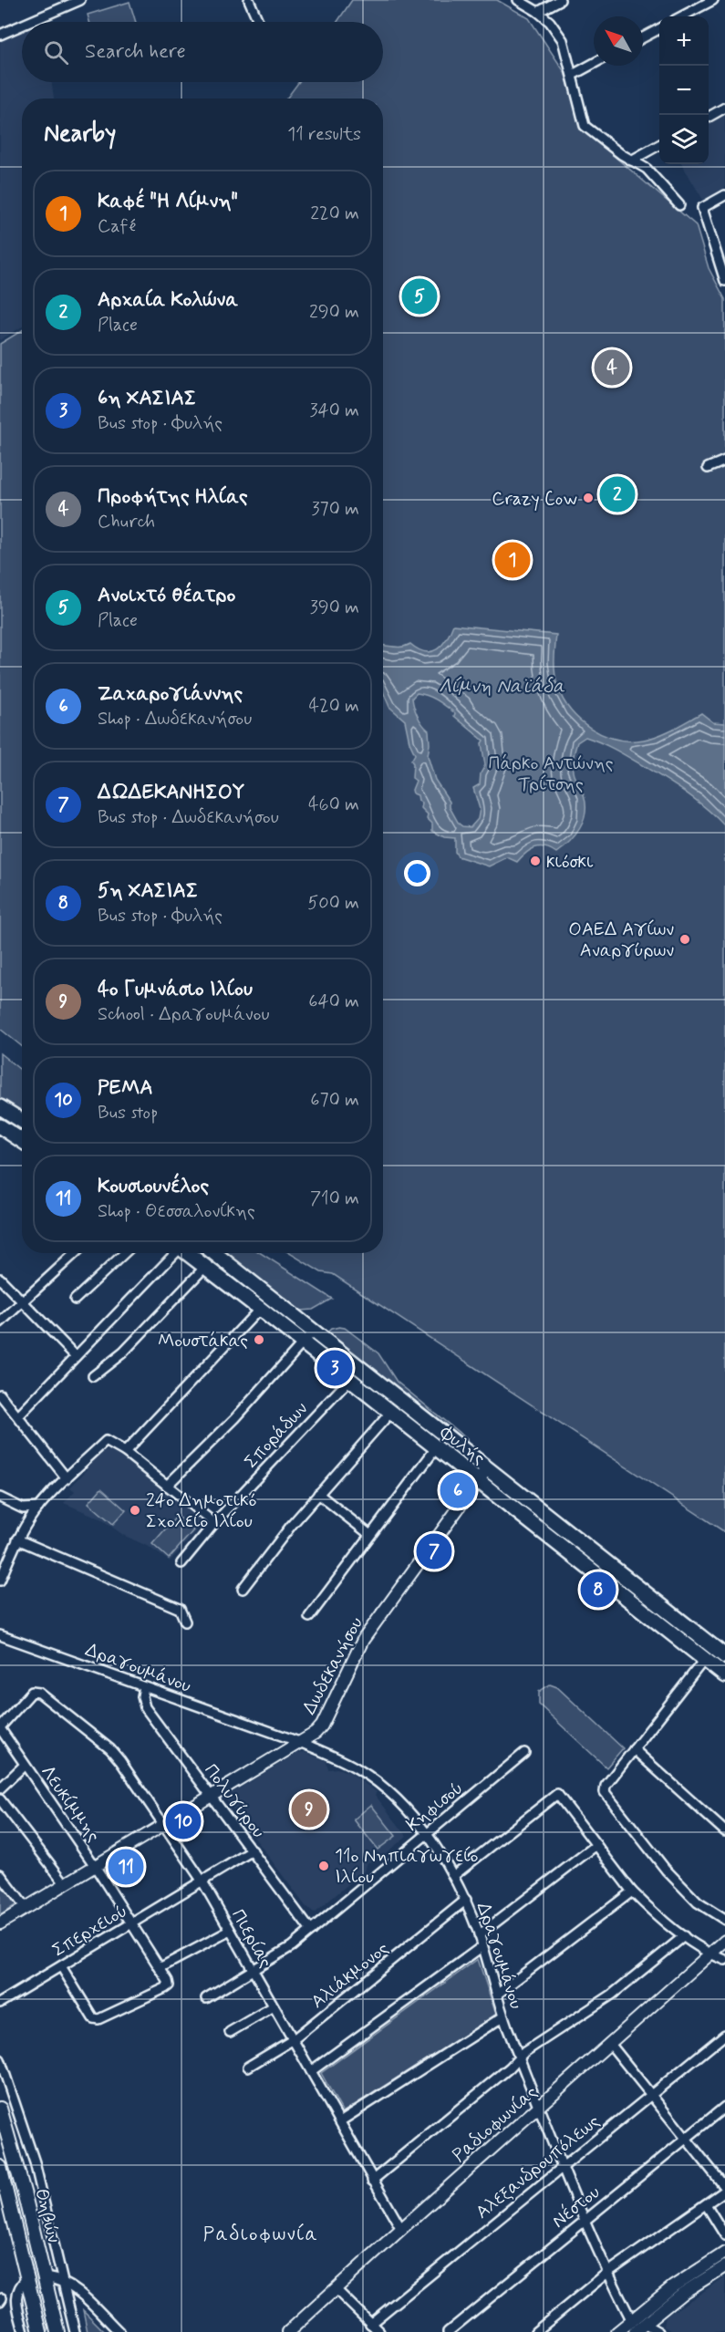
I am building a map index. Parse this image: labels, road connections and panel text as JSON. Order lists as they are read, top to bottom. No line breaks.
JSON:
{"streets":{"main road":["Φυλής","Θηβών"],"street":["Σποράδων","Δωδεκανήσου","Δραγουμάνου","Πολυγύρου","Λευκίμμης","Κηφισού","Σπερχειού","Πιερίας","Αλιάκμονος","Ραδιοφωνίας","Αλεξανδρουπόλεως","Νέστου"]},"crossings":[["Σποράδων","Φυλής"],["Φυλής","Δωδεκανήσου"],["Δωδεκανήσου","Δραγουμάνου"],["Δωδεκανήσου","Πολυγύρου"],["Δωδεκανήσου","Λευκίμμης"],["Δωδεκανήσου","Πιερίας"],["Δραγουμάνου","Πολυγύρου"],["Δραγουμάνου","Κηφισού"],["Δραγουμάνου","Αλιάκμονος"],["Δραγουμάνου","Ραδιοφωνίας"],["Δραγουμάνου","Αλεξανδρουπόλεως"],["Δραγουμάνου","Νέστου"],["Πολυγύρου","Κηφισού"],["Πολυγύρου","Σπερχειού"],["Λευκίμμης","Σπερχειού"],["Λευκίμμης","Πιερίας"],["Κηφισού","Πιερίας"],["Σπερχειού","Πιερίας"],["Πιερίας","Αλιάκμονος"],["Πιερίας","Ραδιοφωνίας"]],"districts":["Ραδιοφωνία"],"water":["Λίμνη Ναϊάδα"],"parks":["Πάρκο Αντώνης Τρίτσης"],"places":["Crazy Cow","κιόσκι","ΟΑΕΔ Αγίων Αναργύρων","Μουστάκας","24ο Δημοτικό Σχολείο Ιλίου","11ο Νηπιαγωγείο Ιλίου"],"north":"top left","page":{"map_buttons":["+","−"],"search":"Search here","heading":["Nearby","11 results"],"list":[{"mark":"1","name":"Καφέ \"Η Λίμνη\"","note":"Café","value":"220 m"},{"mark":"2","name":"Αρχαία Κολώνα","note":"Place","value":"290 m"},{"mark":"3","name":"6η ΧΑΣΙΑΣ","note":"Bus stop · Φυλής","value":"340 m"},{"mark":"4","name":"Προφήτης Ηλίας","note":"Church","value":"370 m"},{"mark":"5","name":"Ανοιχτό θέατρο","note":"Place","value":"390 m"},{"mark":"6","name":"Ζαχαρογιάννης","note":"Shop · Δωδεκανήσου","value":"420 m"},{"mark":"7","name":"ΔΩΔΕΚΑΝΗΣΟΥ","note":"Bus stop · Δωδεκανήσου","value":"460 m"},{"mark":"8","name":"5η ΧΑΣΙΑΣ","note":"Bus stop · Φυλής","value":"500 m"},{"mark":"9","name":"4ο Γυμνάσιο Ιλίου","note":"School · Δραγουμάνου","value":"640 m"},{"mark":"10","name":"ΡΕΜΑ","note":"Bus stop","value":"670 m"},{"mark":"11","name":"Κουσιουνέλος","note":"Shop · Θεσσαλονίκης","value":"710 m"}],"pins":["5","4","2","1","3","6","7","8","9","10","11"]}}
